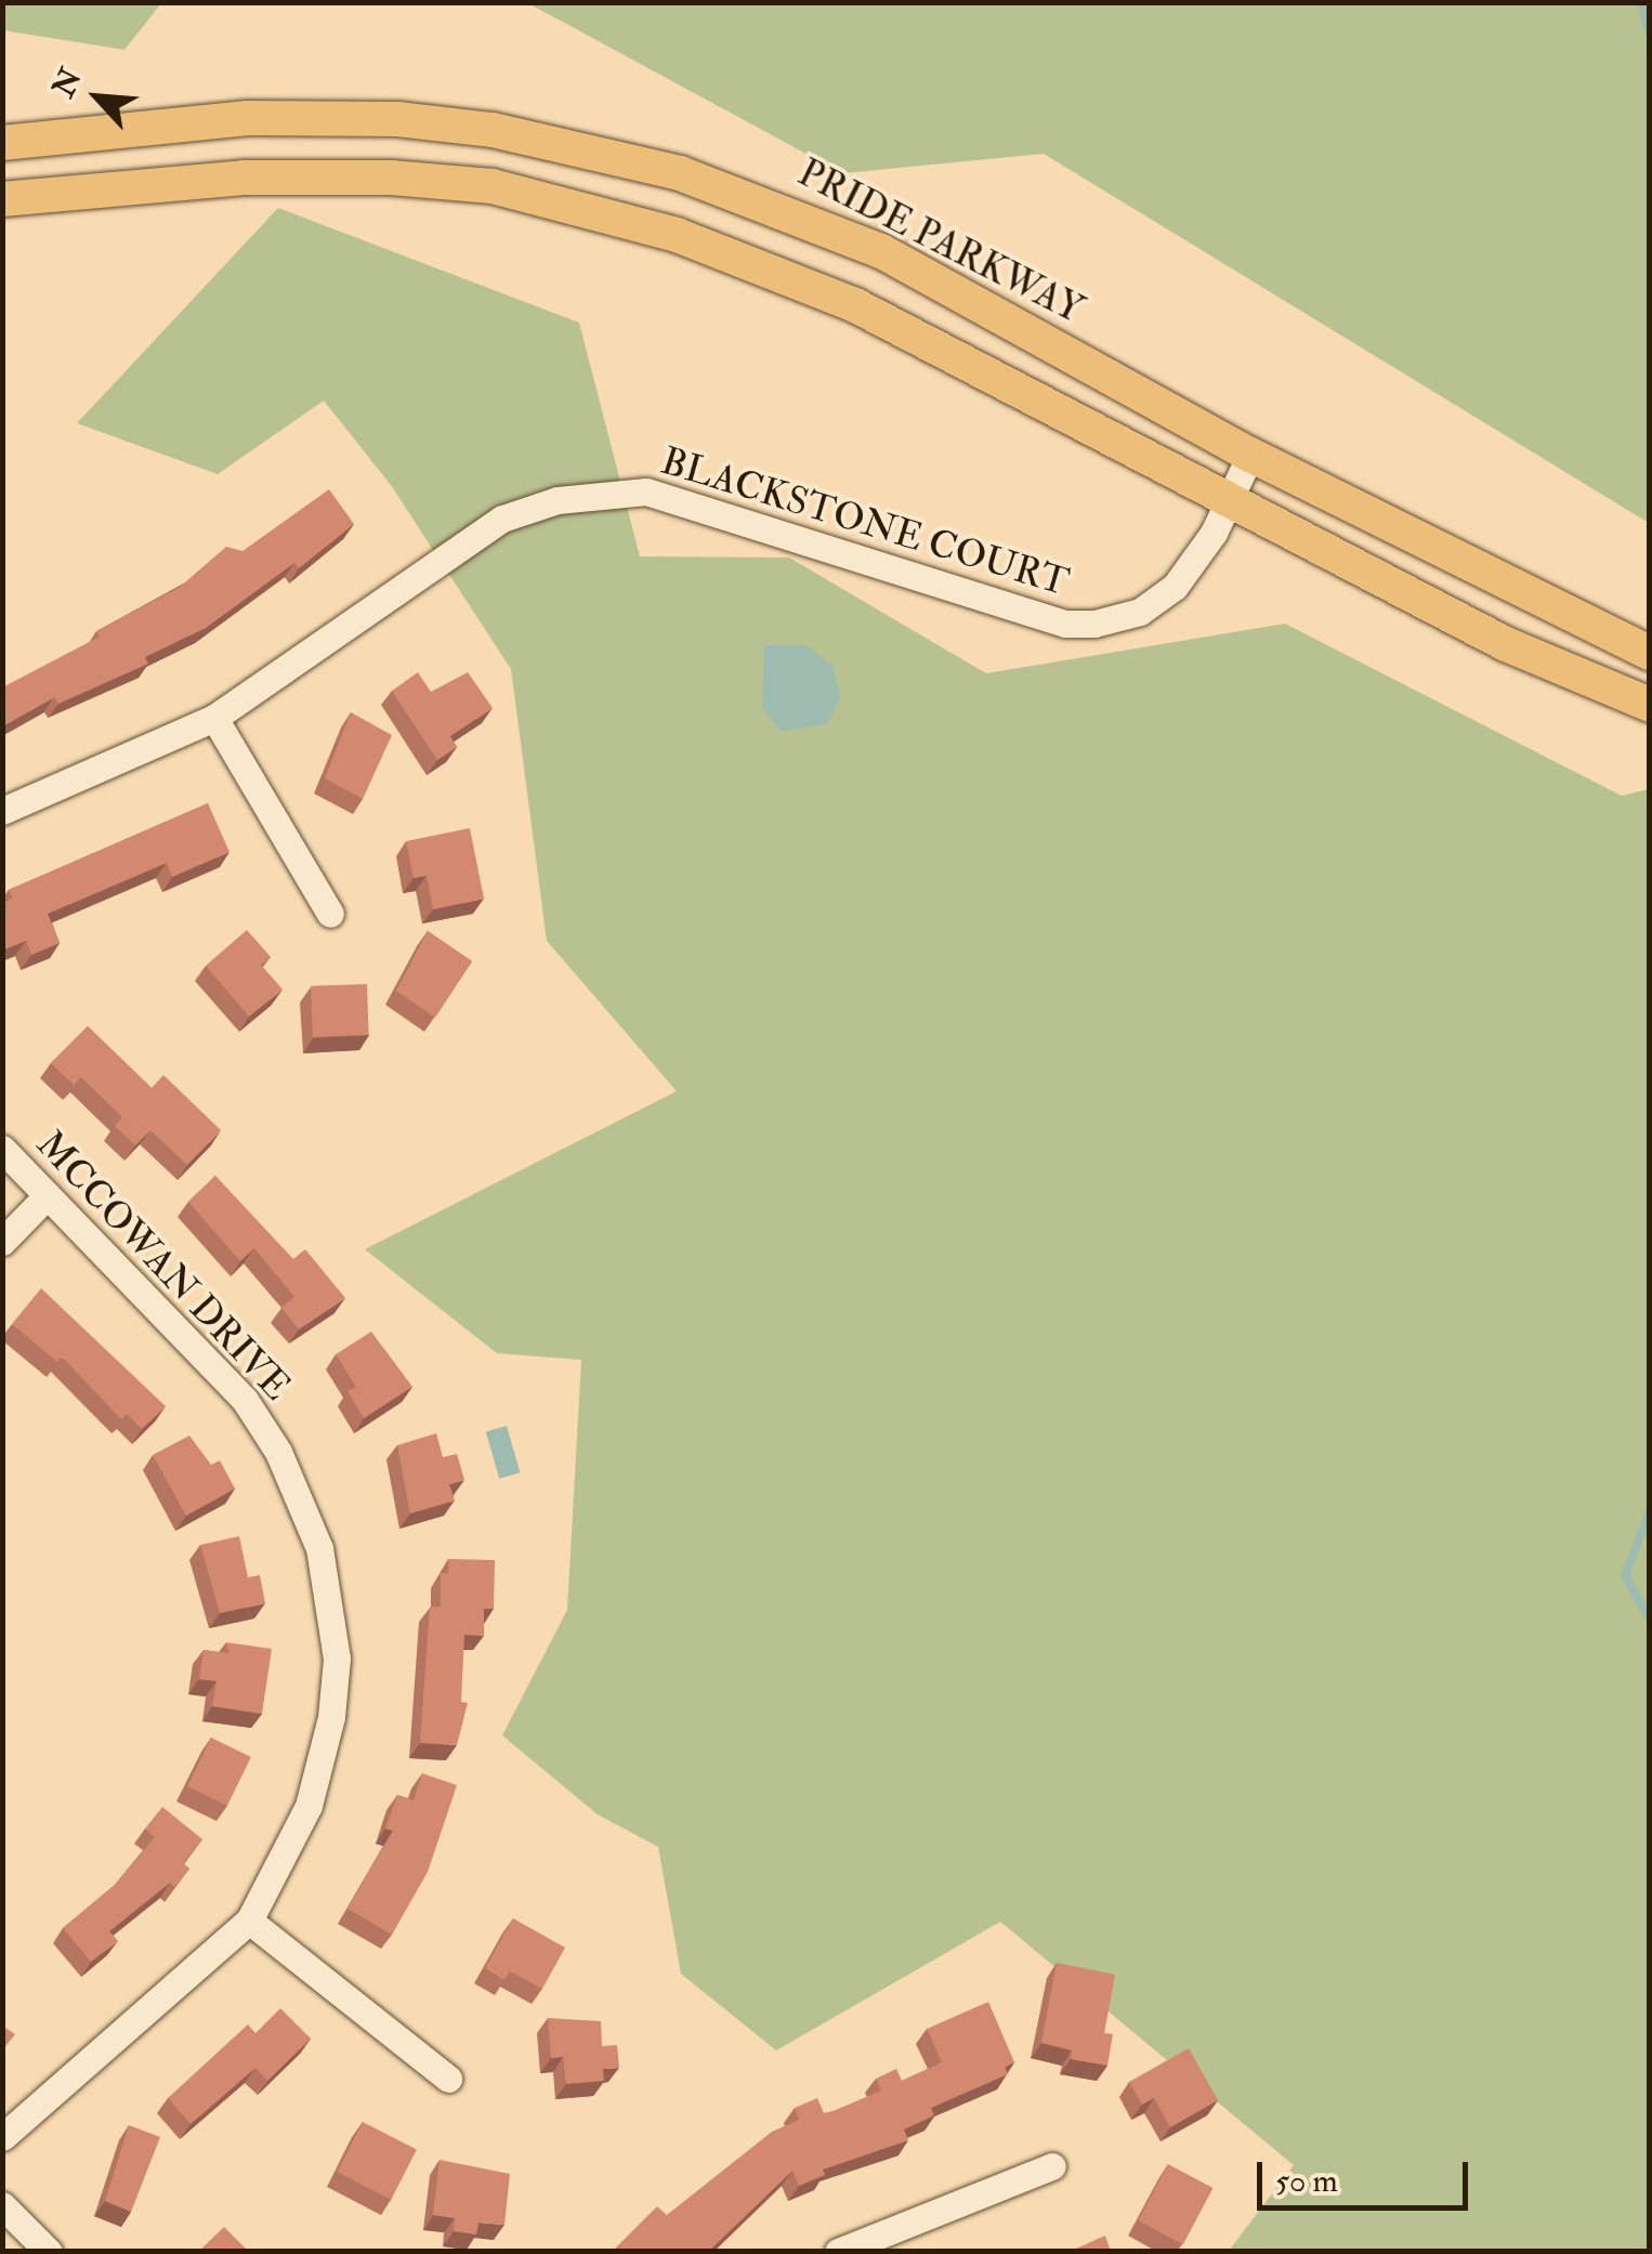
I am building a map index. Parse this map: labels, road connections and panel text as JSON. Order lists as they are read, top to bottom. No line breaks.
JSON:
{"streets":{"main road":["PRIDE PARKWAY"],"street":["BLACKSTONE COURT","MCCOWAN DRIVE"]},"crossings":[["PRIDE PARKWAY","BLACKSTONE COURT"]],"scale_bar":"50 m","north":"top left"}
